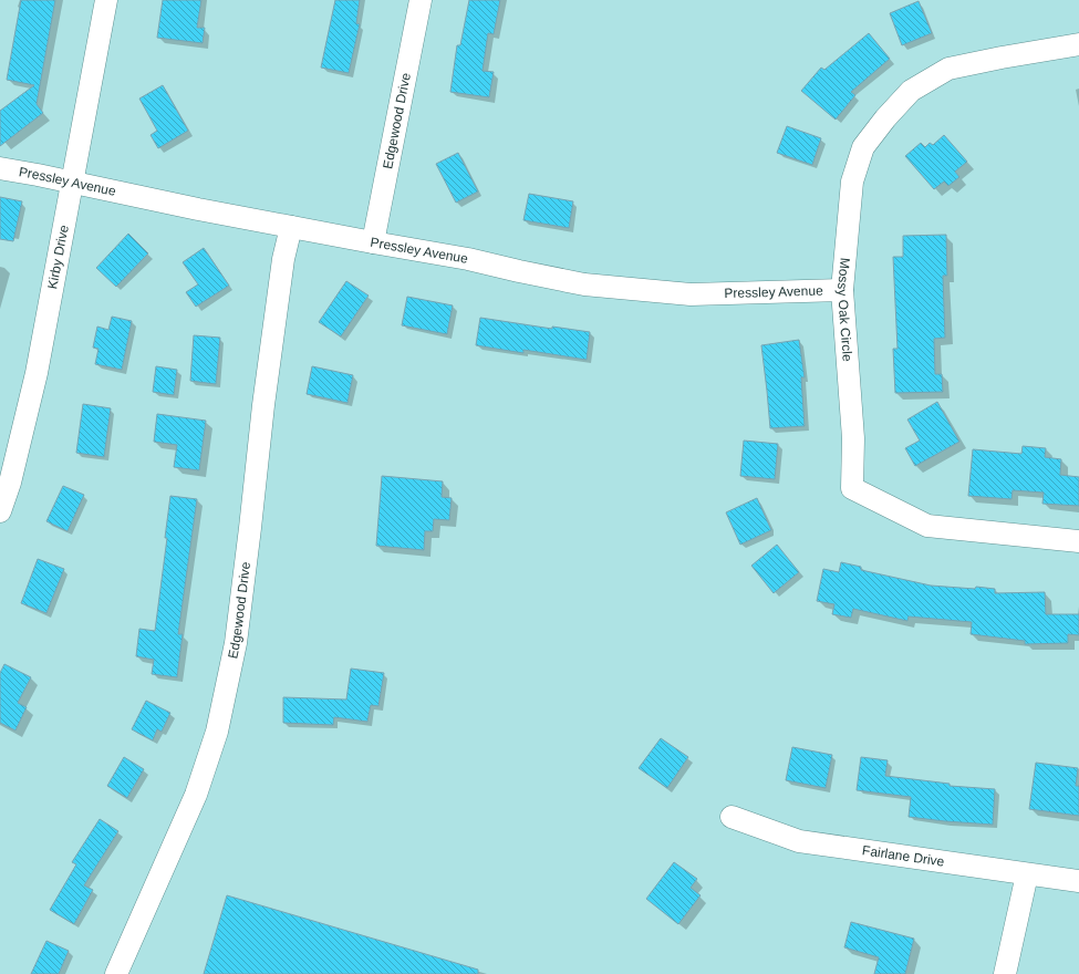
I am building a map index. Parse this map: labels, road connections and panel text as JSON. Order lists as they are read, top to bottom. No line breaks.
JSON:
{"streets":{"street":["Edgewood Drive","Pressley Avenue","Kirby Drive","Mossy Oak Circle","Fairlane Drive"]},"crossings":[["Edgewood Drive","Pressley Avenue"],["Pressley Avenue","Kirby Drive"],["Pressley Avenue","Mossy Oak Circle"]]}
